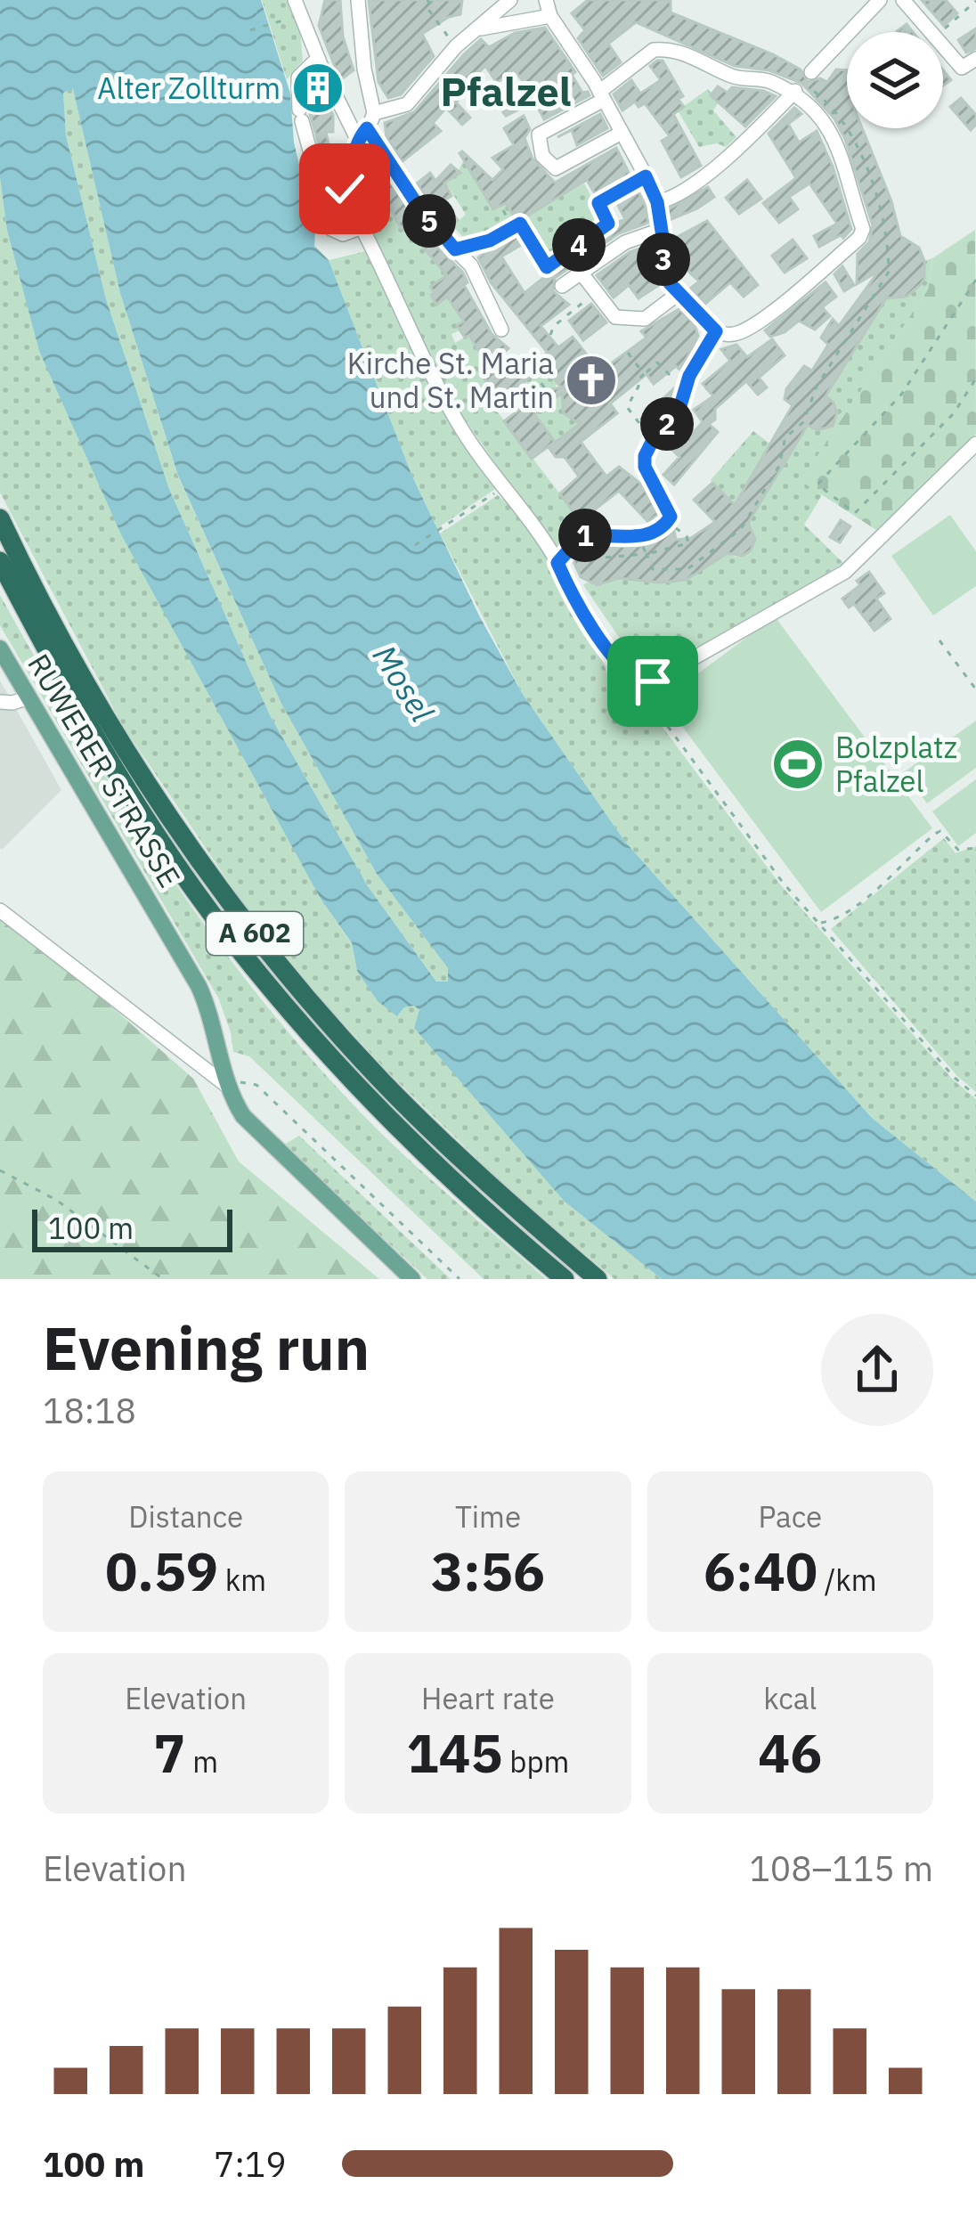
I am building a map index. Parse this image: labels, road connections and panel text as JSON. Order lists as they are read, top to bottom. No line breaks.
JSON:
{"streets":{"highway":["A 602"],"main road":["RUWERER STRASSE"]},"districts":["Pfalzel"],"water":["Mosel"],"places":{"building":["Alter Zollturm"],"church":["Kirche St. Maria und St. Martin"],"sports":["Bolzplatz Pfalzel"]},"scale_bar":"100 m","page":{"pins":["5","4","3","2","1"],"scale":"100 m","heading":["Evening run","18:18"],"stats":[["Distance","0.59 km"],["Time","3:56"],["Pace","6:40 /km"],["Elevation","7 m"],["Heart rate","145 bpm"],["kcal","46"]],"chart":["Elevation","108–115 m"],"list":[{"name":"100 m","note":"7:19"}]}}
